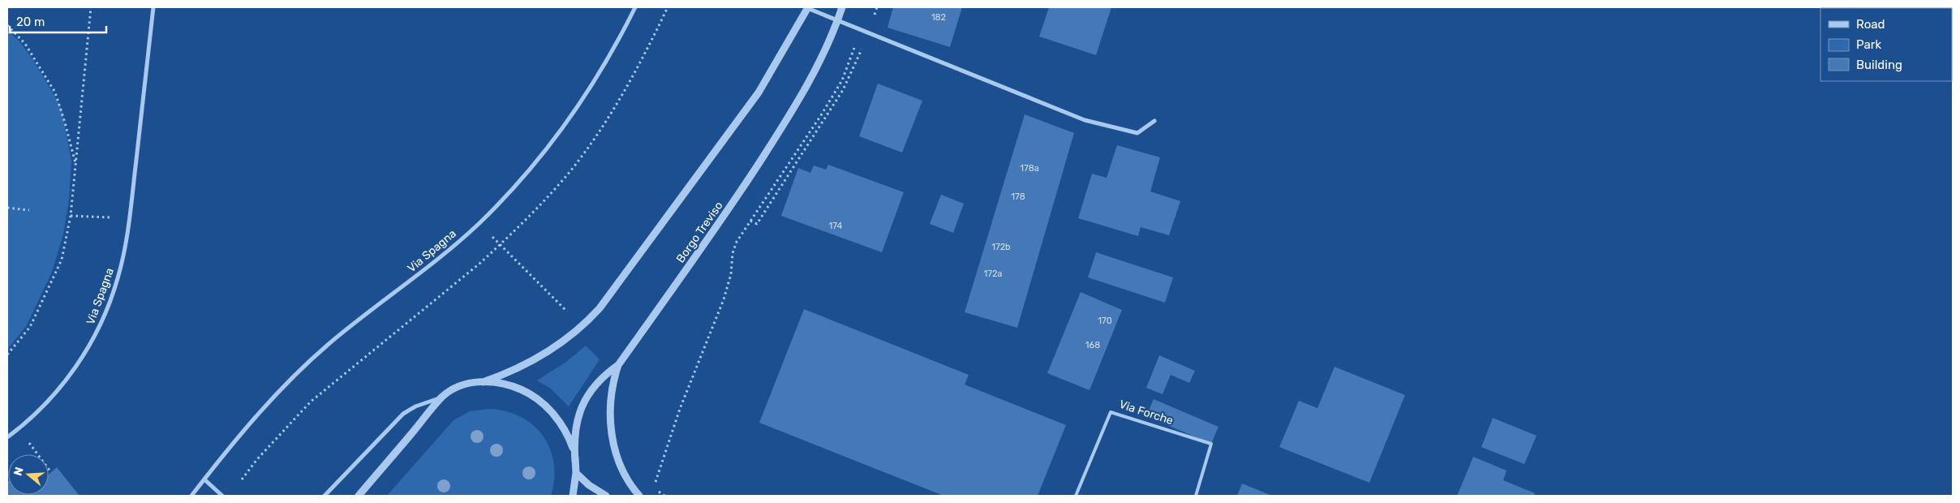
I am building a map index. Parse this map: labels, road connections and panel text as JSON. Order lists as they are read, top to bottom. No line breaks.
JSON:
{"streets":{"street":["Borgo Treviso","Via Spagna"],"lane":["Via Forche"]},"house_numbers":["182","178a","178","174","172b","172a","170","168"],"legend":["Road","Park","Building"],"scale_bar":"20 m","north":"left"}
